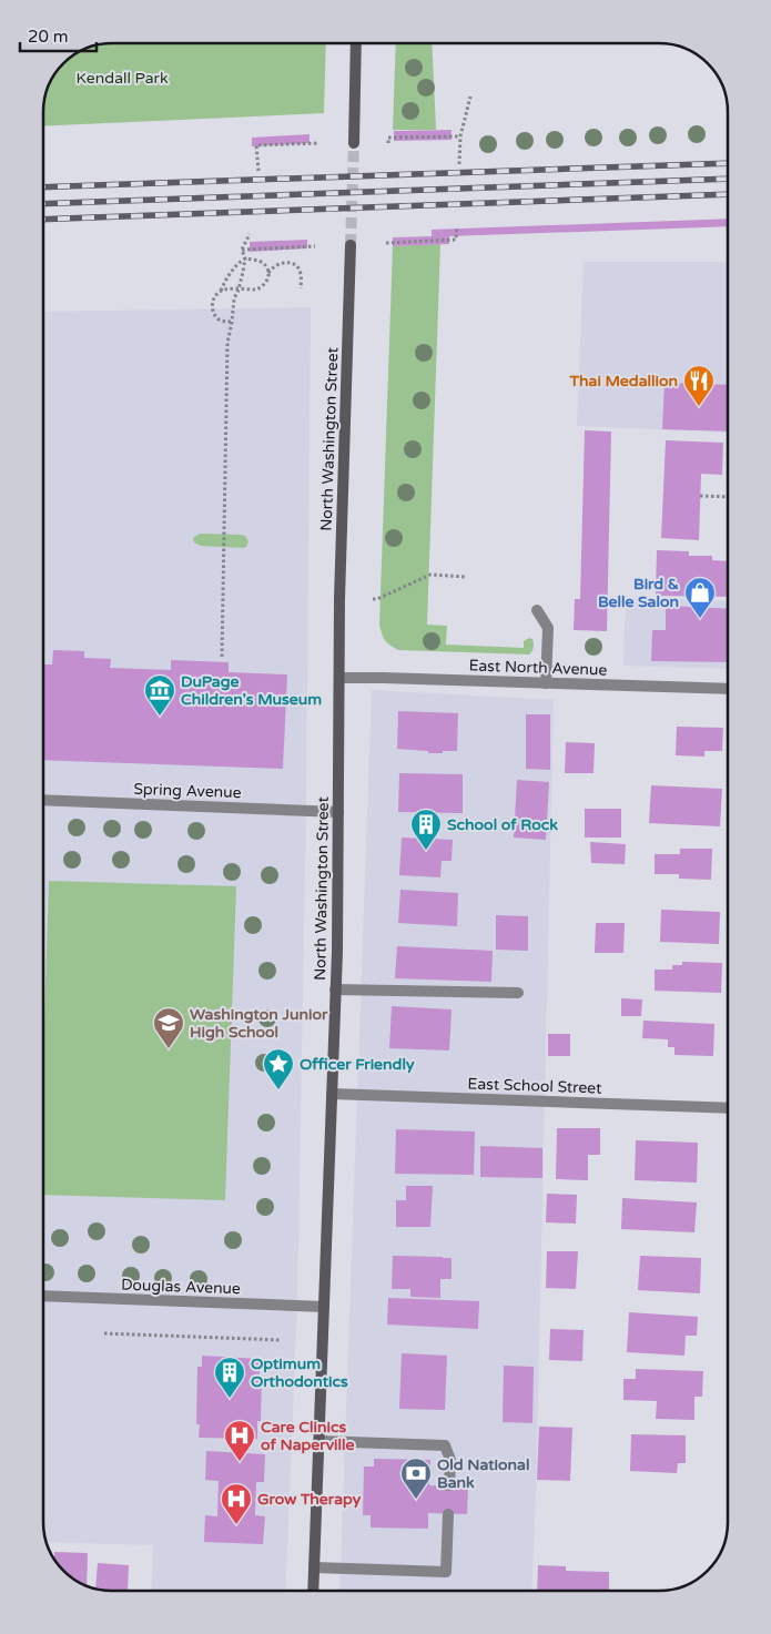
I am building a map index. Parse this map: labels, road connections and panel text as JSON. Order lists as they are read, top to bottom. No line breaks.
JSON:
{"streets":{"main road":["North Washington Street"],"street":["East North Avenue","Spring Avenue","East School Street","Douglas Avenue"]},"crossings":[["North Washington Street","East North Avenue"],["North Washington Street","Spring Avenue"],["North Washington Street","East School Street"],["North Washington Street","Douglas Avenue"]],"parks":["Kendall Park"],"places":{"restaurant":["Thai Medallion"],"shop":["Bird & Belle Salon"],"museum":["DuPage Children's Museum"],"building":["School of Rock","Optimum Orthodontics"],"school or university":["Washington Junior High School"],"place":["Officer Friendly"],"hospital":["Care Clinics of Naperville","Grow Therapy"],"bank":["Old National Bank"]},"scale_bar":"20 m"}
